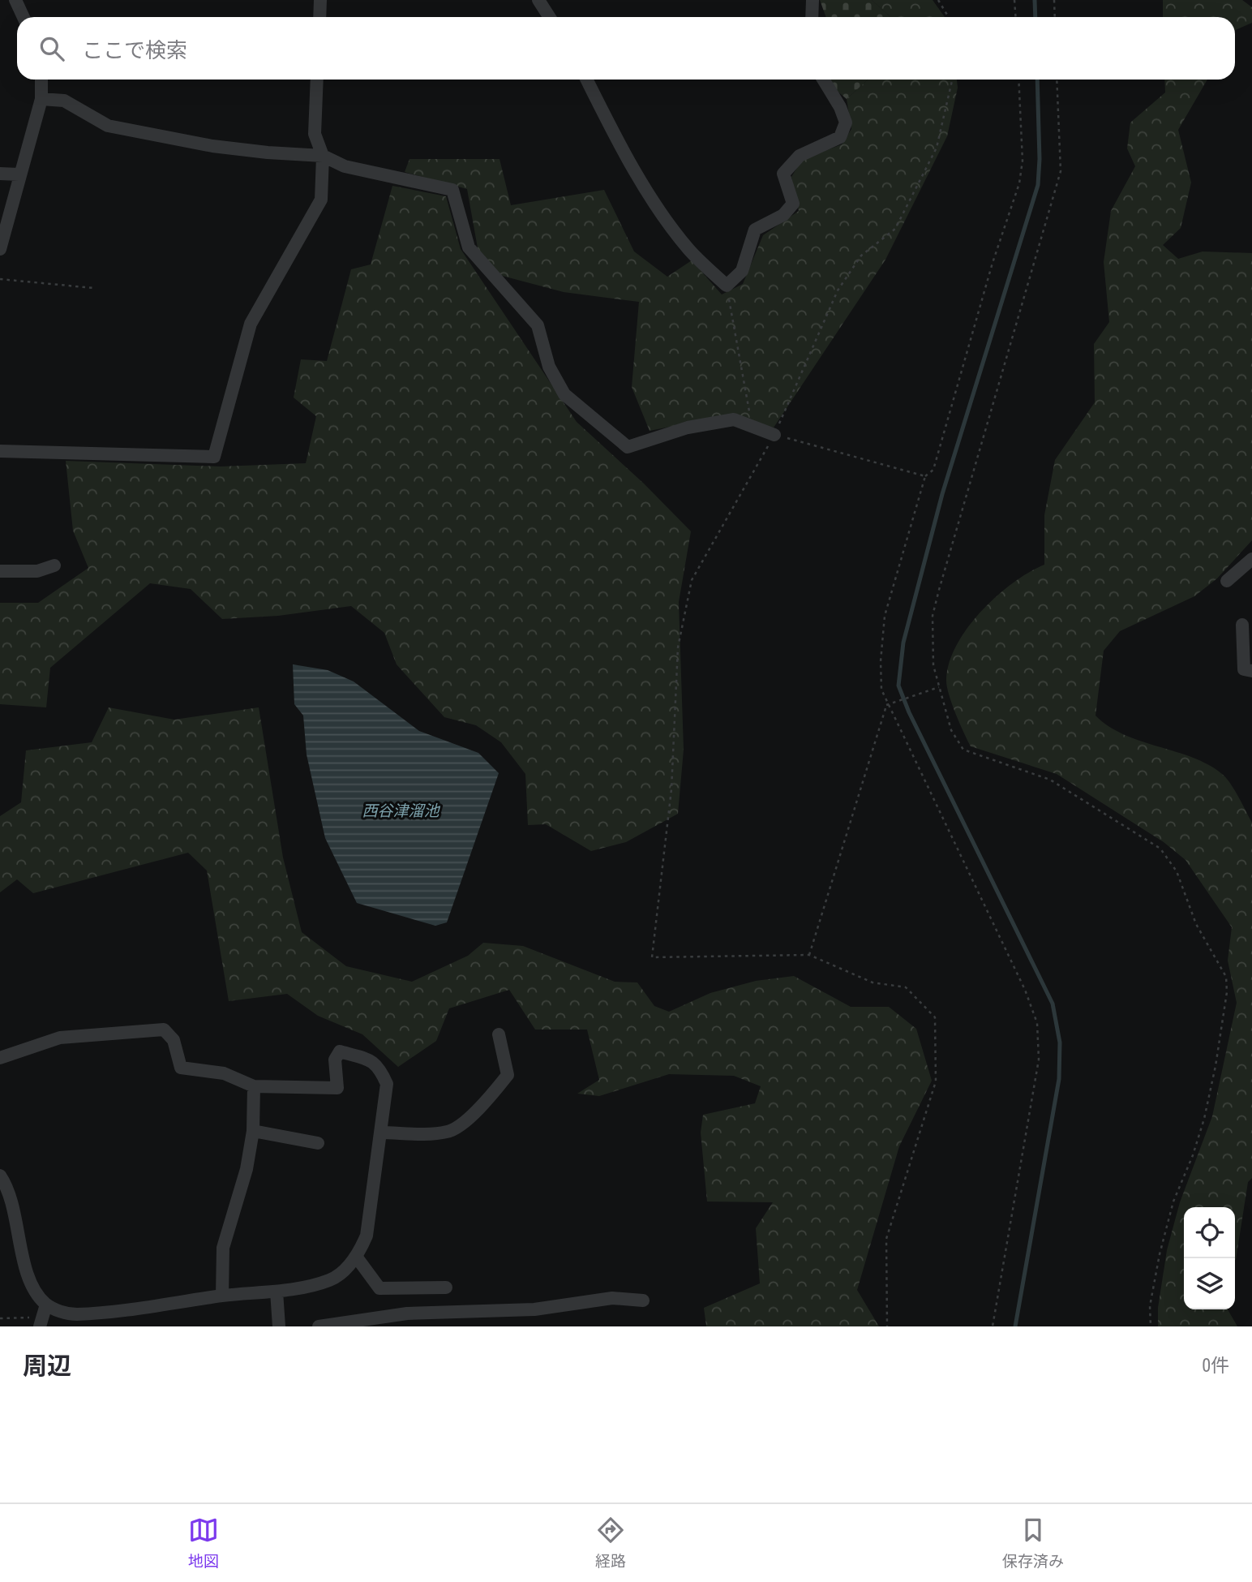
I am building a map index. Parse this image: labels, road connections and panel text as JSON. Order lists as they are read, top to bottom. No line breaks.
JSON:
{"water":["西谷津溜池"],"page":{"search":"ここで検索","heading":["周辺","0件"],"nav":["地図","経路","保存済み"]}}
